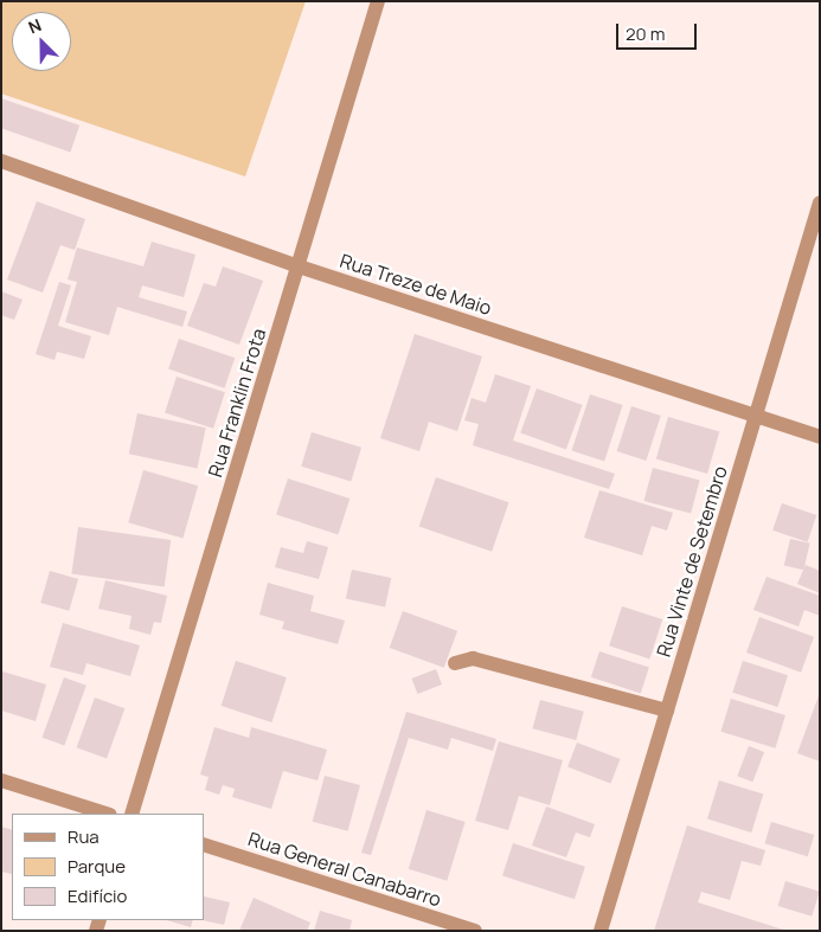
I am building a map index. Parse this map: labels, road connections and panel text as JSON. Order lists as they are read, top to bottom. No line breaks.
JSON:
{"streets":{"street":["Rua Treze de Maio","Rua Franklin Frota","Rua Vinte de Setembro","Rua General Canabarro"]},"crossings":[["Rua Treze de Maio","Rua Franklin Frota"],["Rua Treze de Maio","Rua Vinte de Setembro"]],"legend":["Rua","Parque","Edifício"],"scale_bar":"20 m","north":"top left"}
